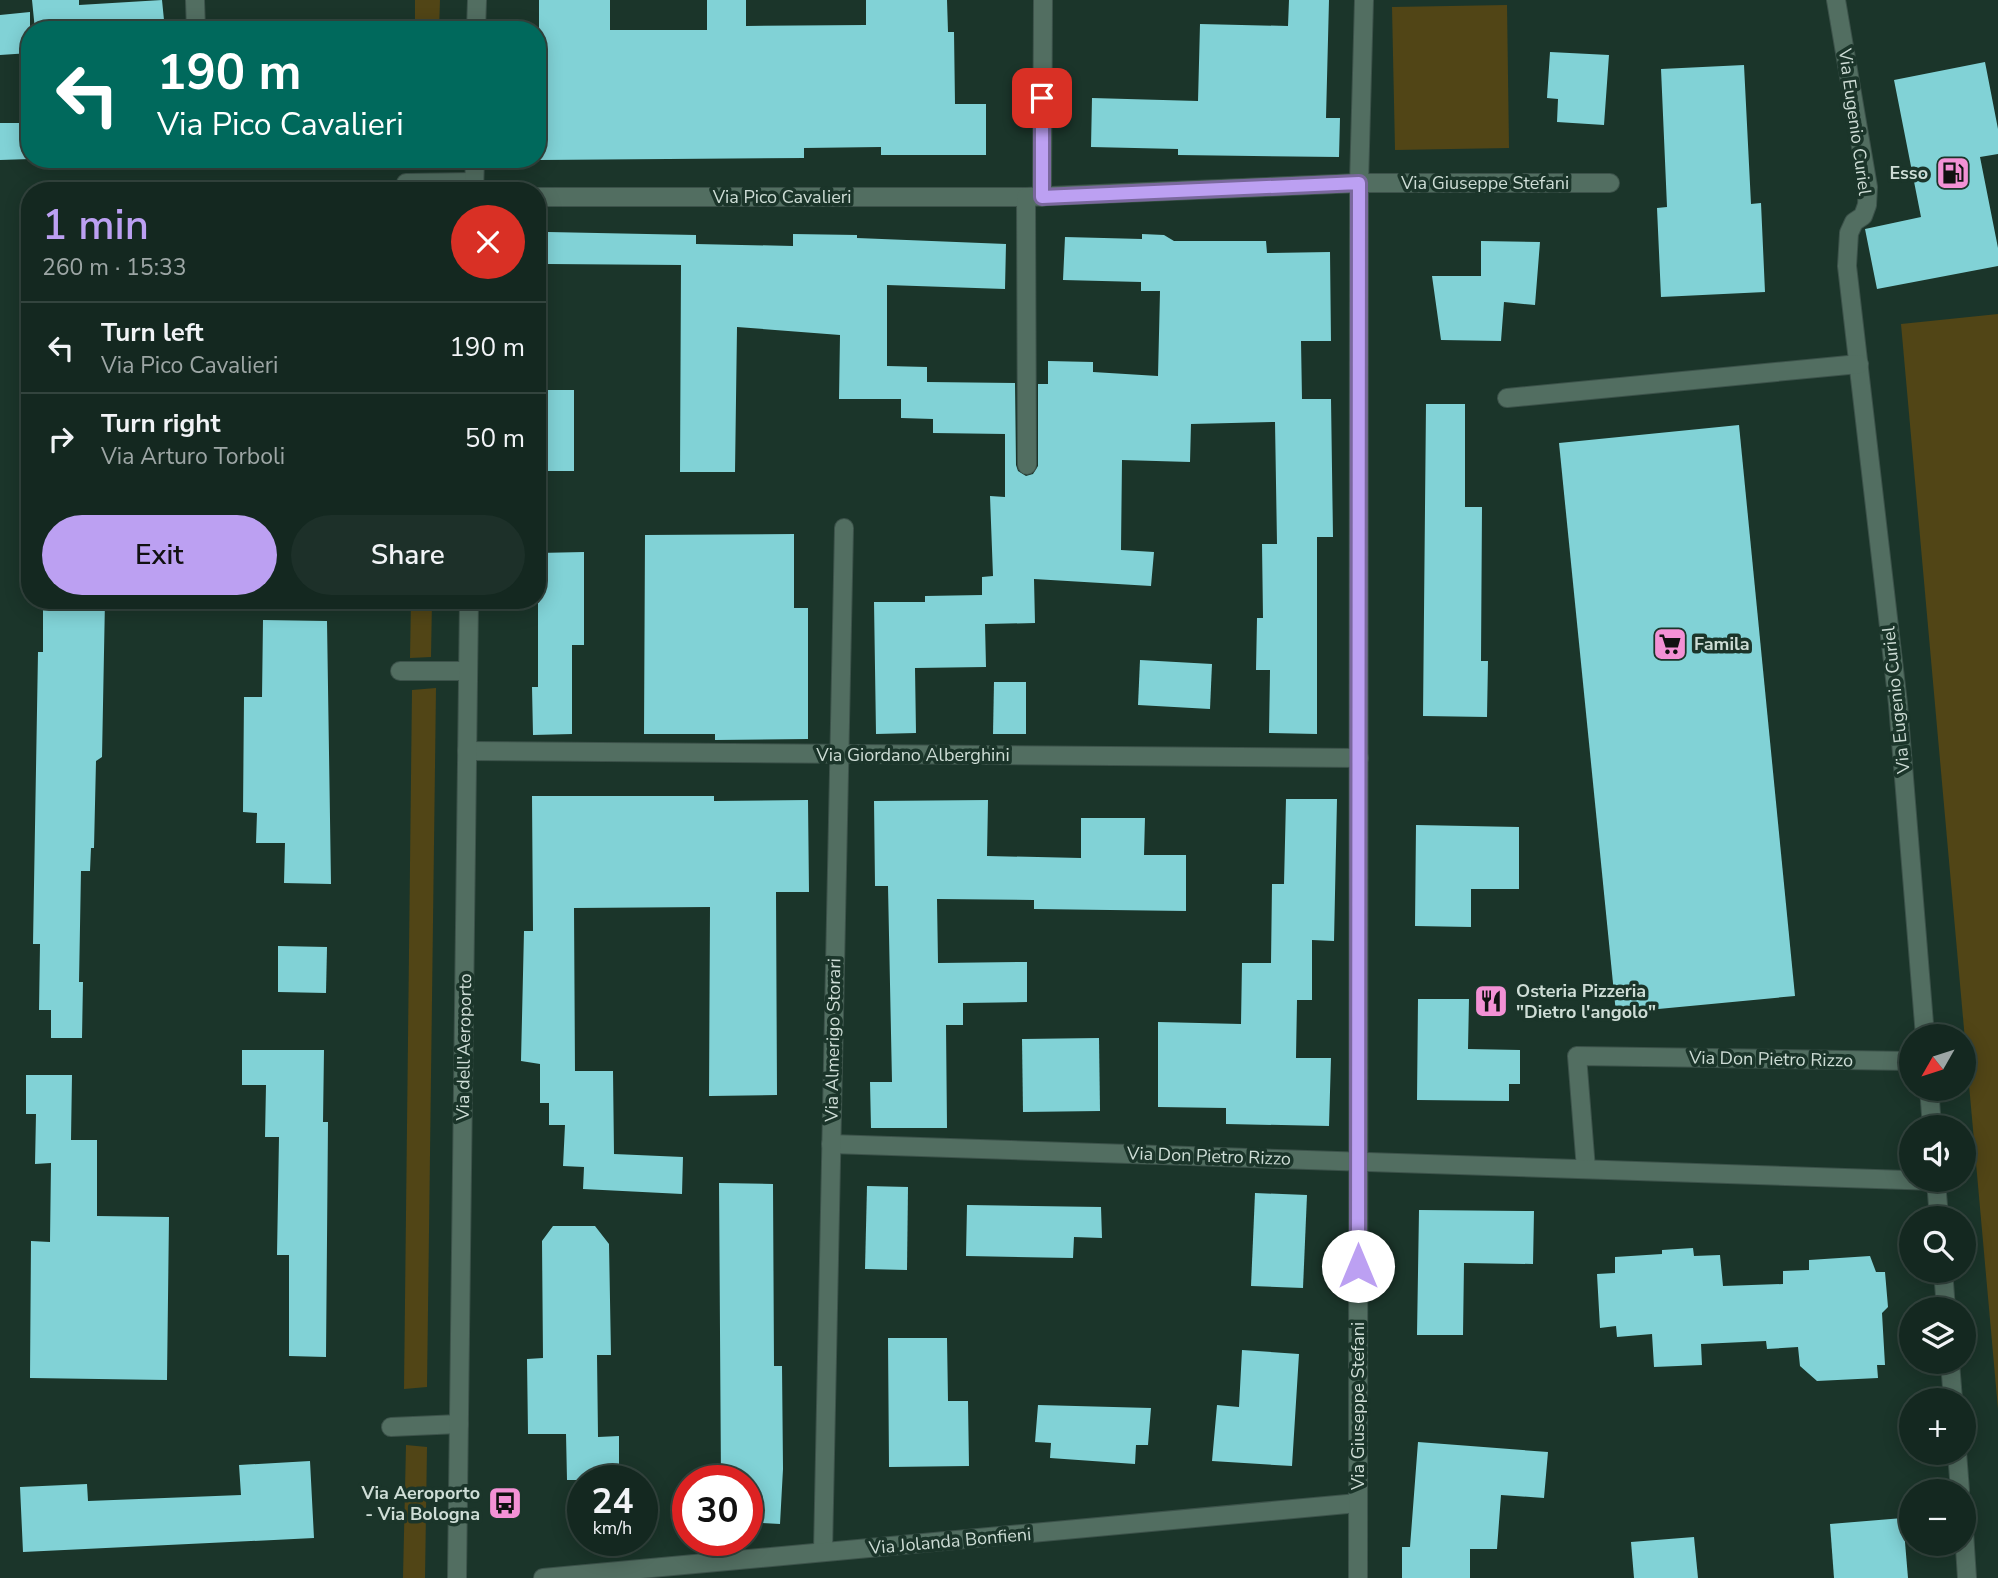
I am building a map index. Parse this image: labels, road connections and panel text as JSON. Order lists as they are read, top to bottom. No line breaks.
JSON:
{"streets":{"street":["Via Eugenio Curiel","Via Giuseppe Stefani","Via Pico Cavalieri","Via Giordano Alberghini","Via Almerigo Storari","Via dell'Aeroporto","Via Don Pietro Rizzo","Via Jolanda Bonfieni"]},"crossings":[["Via Giuseppe Stefani","Via Pico Cavalieri"],["Via Giuseppe Stefani","Via Giordano Alberghini"],["Via Giuseppe Stefani","Via Don Pietro Rizzo"],["Via Giuseppe Stefani","Via Jolanda Bonfieni"],["Via Giordano Alberghini","Via Almerigo Storari"],["Via Giordano Alberghini","Via dell'Aeroporto"],["Via Almerigo Storari","Via Don Pietro Rizzo"],["Via Almerigo Storari","Via Jolanda Bonfieni"]],"places":{"fuel station":["Esso"],"supermarket":["Famila"],"restaurant":["Osteria Pizzeria \"Dietro l'angolo\""],"bus stop":["Via Aeroporto - Via Bologna"]},"north":"bottom left","page":{"turn":["190 m","Via Pico Cavalieri"],"heading":["1 min","260 m · 15:33"],"list":[{"name":"Turn left","note":"Via Pico Cavalieri","value":"190 m"},{"name":"Turn right","note":"Via Arturo Torboli","value":"50 m"}],"buttons":["Exit","Share"],"map_buttons":["+","−"],"speed":"24 km/h","limit":"30"}}
